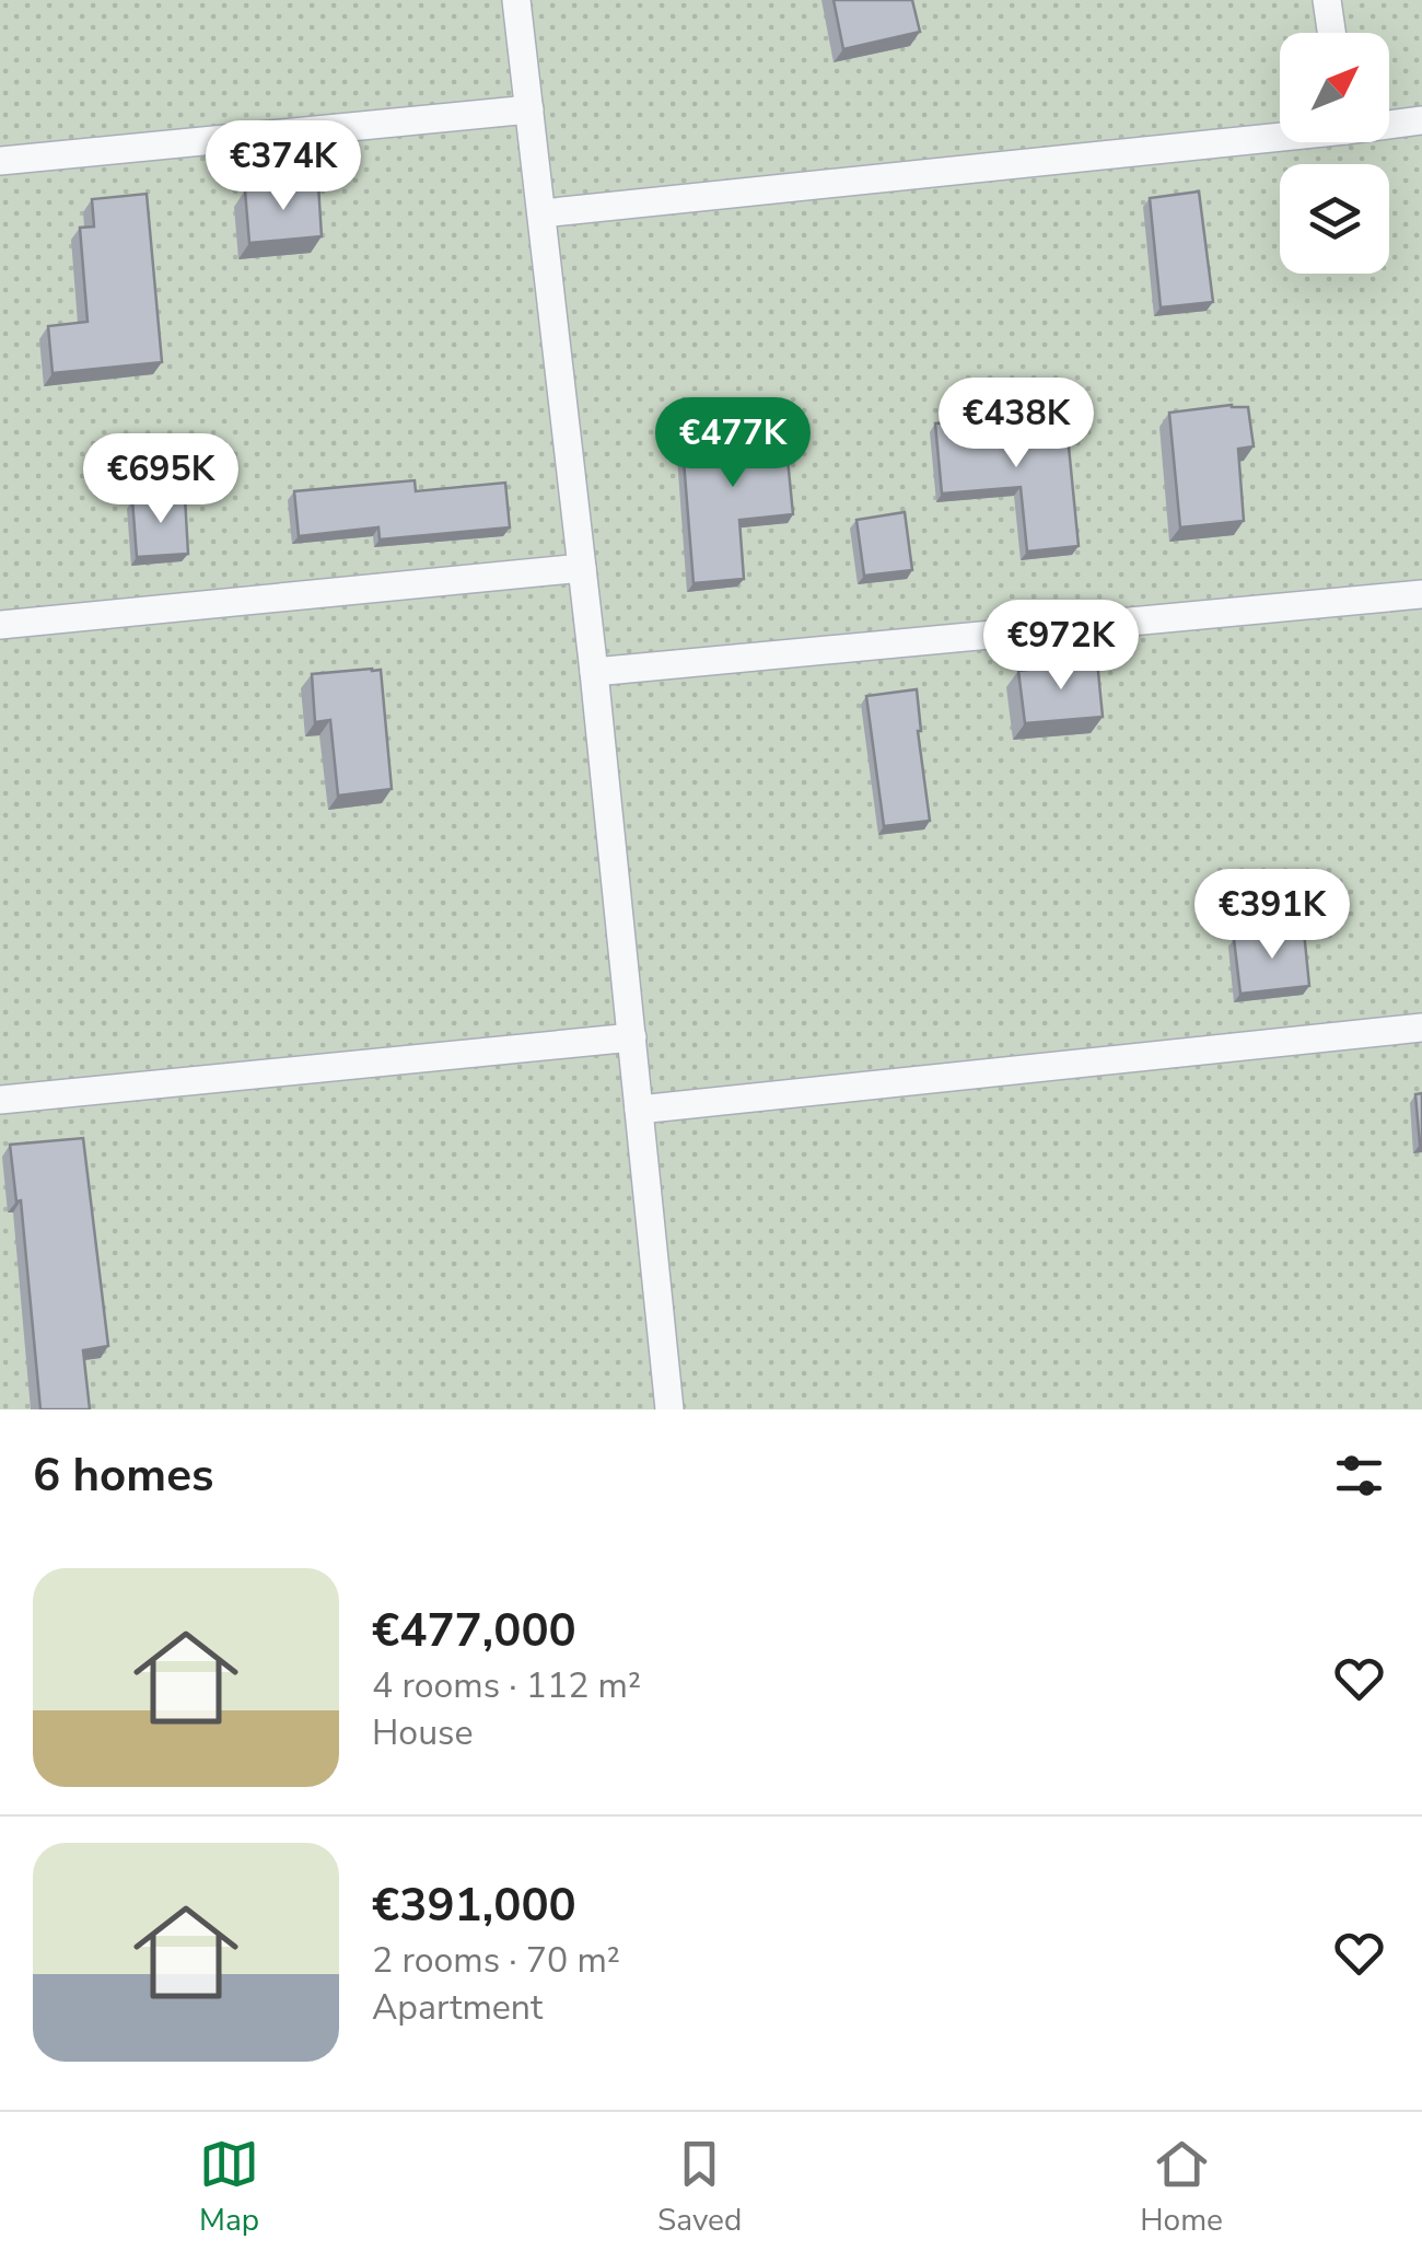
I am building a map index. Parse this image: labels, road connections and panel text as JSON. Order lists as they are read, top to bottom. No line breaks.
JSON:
{"north":"top right","page":{"price":["€374K","€438K","€477K","€695K","€972K","€391K"],"heading":"6 homes","list":[{"name":"€477,000","note":"4 rooms · 112 m² · House"},{"name":"€391,000","note":"2 rooms · 70 m² · Apartment"}],"tabs":["Map","Saved","Home"]}}
